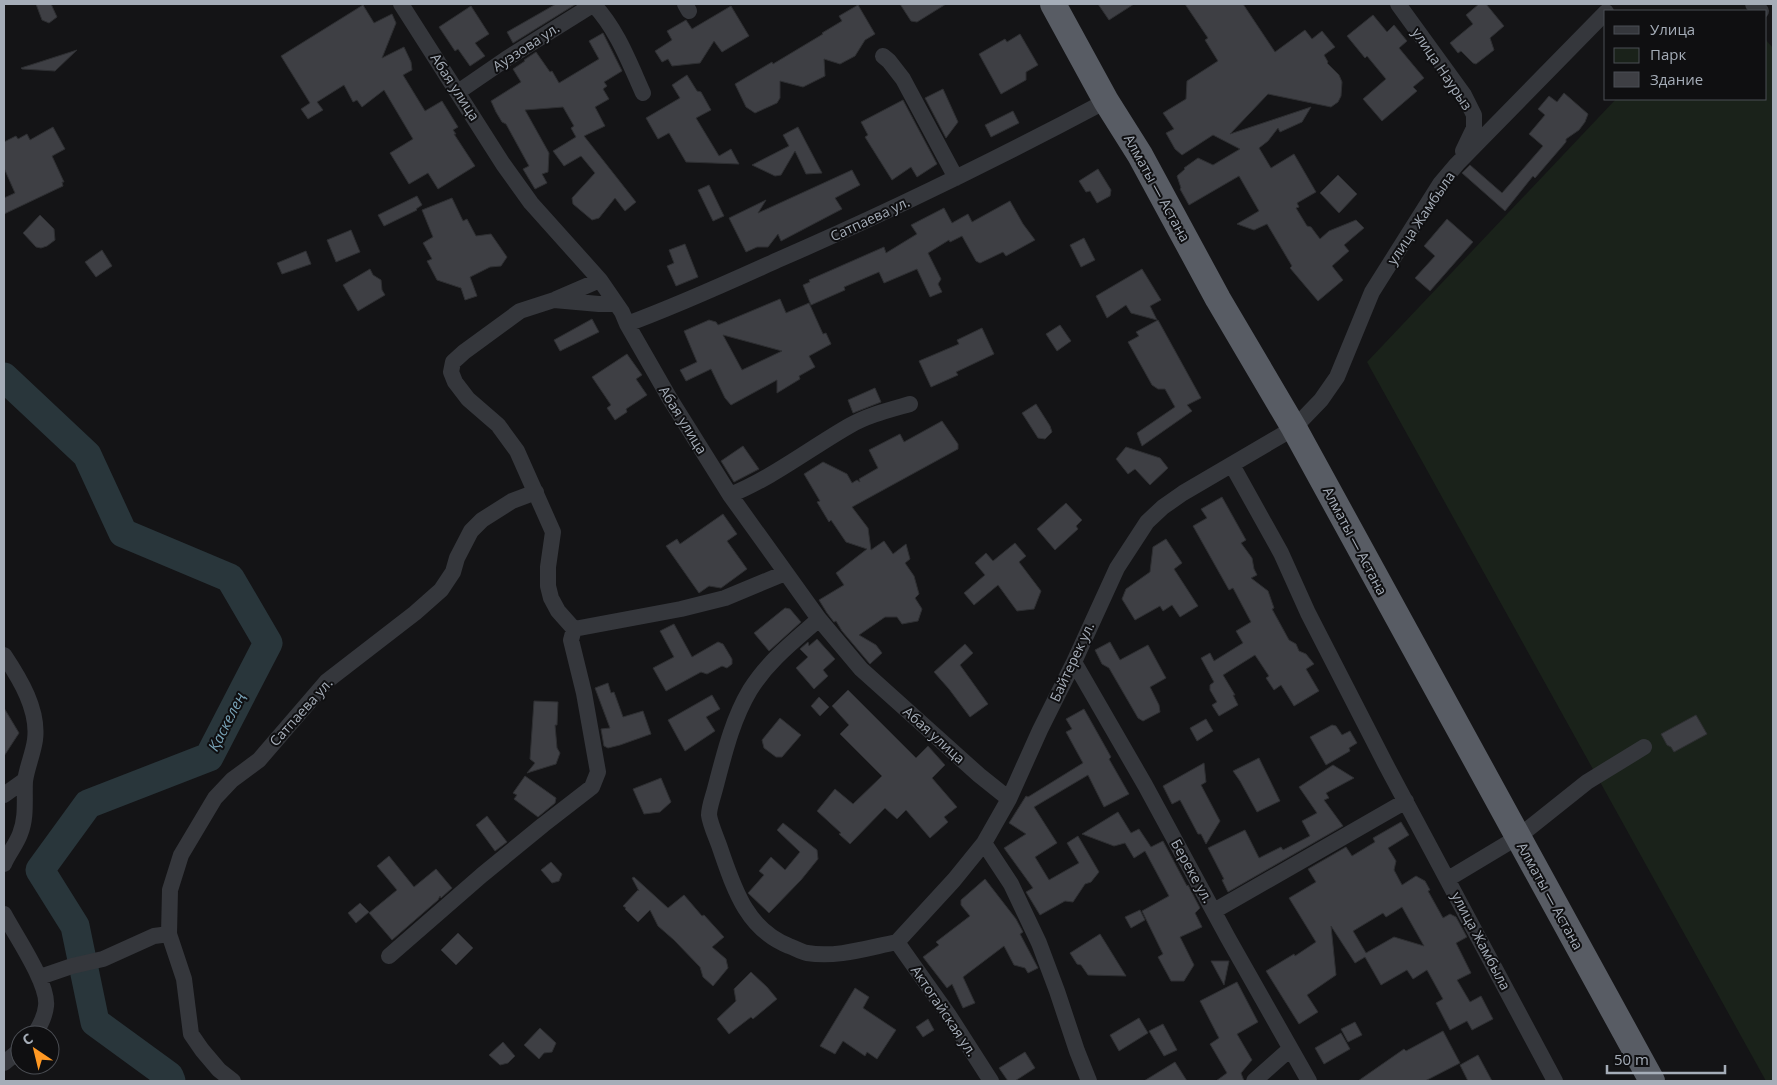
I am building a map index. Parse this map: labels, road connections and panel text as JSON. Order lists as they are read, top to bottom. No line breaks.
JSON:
{"streets":{"highway":["Алматы — Астана"],"street":["Ауэзова ул.","улица Наурыз","Абая улица","улица Жамбыла","Сатпаева ул.","Байтерек ул.","Береке ул.","Актогайская ул."]},"crossings":[["Ауэзова ул.","Абая улица"],["улица Наурыз","улица Жамбыла"],["Абая улица","Сатпаева ул."],["Абая улица","Байтерек ул."],["Алматы — Астана","улица Жамбыла"],["Алматы — Астана","Сатпаева ул."],["Алматы — Астана","Байтерек ул."],["улица Жамбыла","Байтерек ул."],["Байтерек ул.","Береке ул."],["Байтерек ул.","Актогайская ул."]],"water":["Қаскелең"],"legend":["Улица","Парк","Здание"],"scale_bar":"50 m","north":"top left"}
